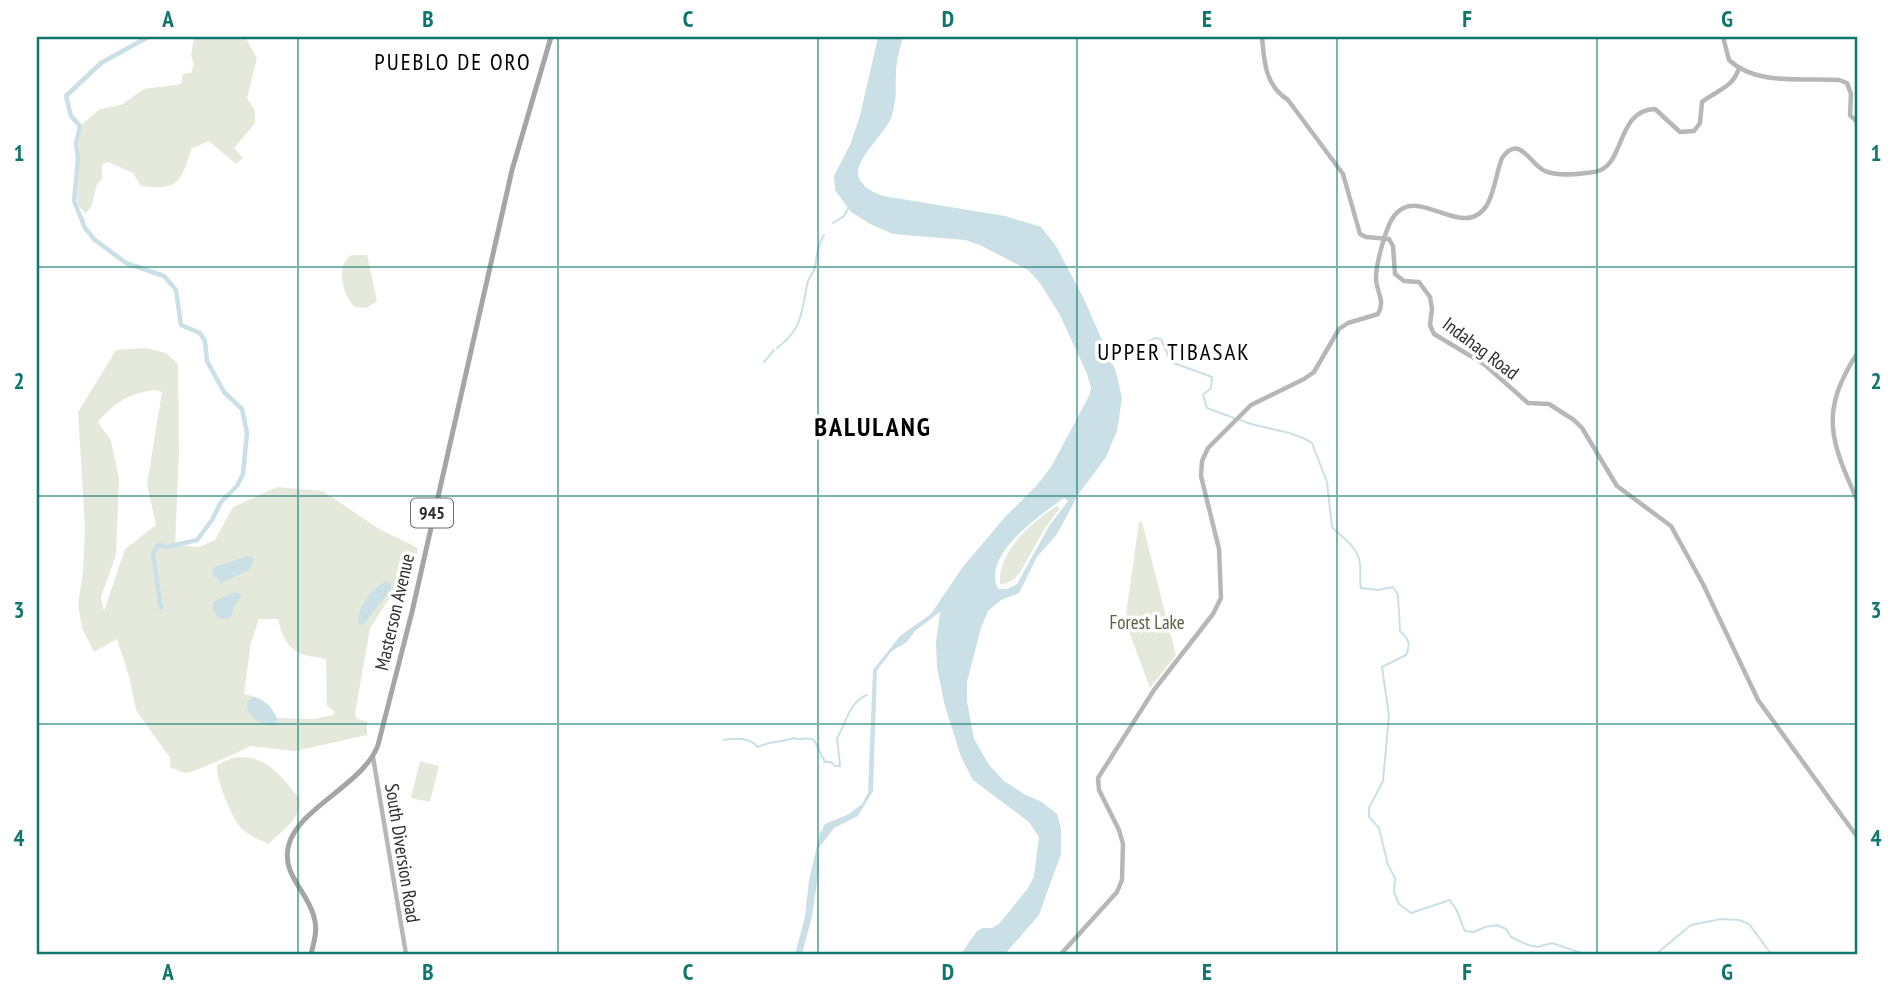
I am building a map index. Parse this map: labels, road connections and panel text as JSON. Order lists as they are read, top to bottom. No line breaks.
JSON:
{"streets":{"main road":["Indahag Road","945","Masterson Avenue","South Diversion Road"]},"crossings":[["Masterson Avenue","South Diversion Road"]],"districts":["PUEBLO DE ORO","UPPER TIBASAK","BALULANG"],"parks":["Forest Lake"],"grid":{"columns":["A","B","C","D","E","F","G"],"rows":["1","2","3","4"]}}
